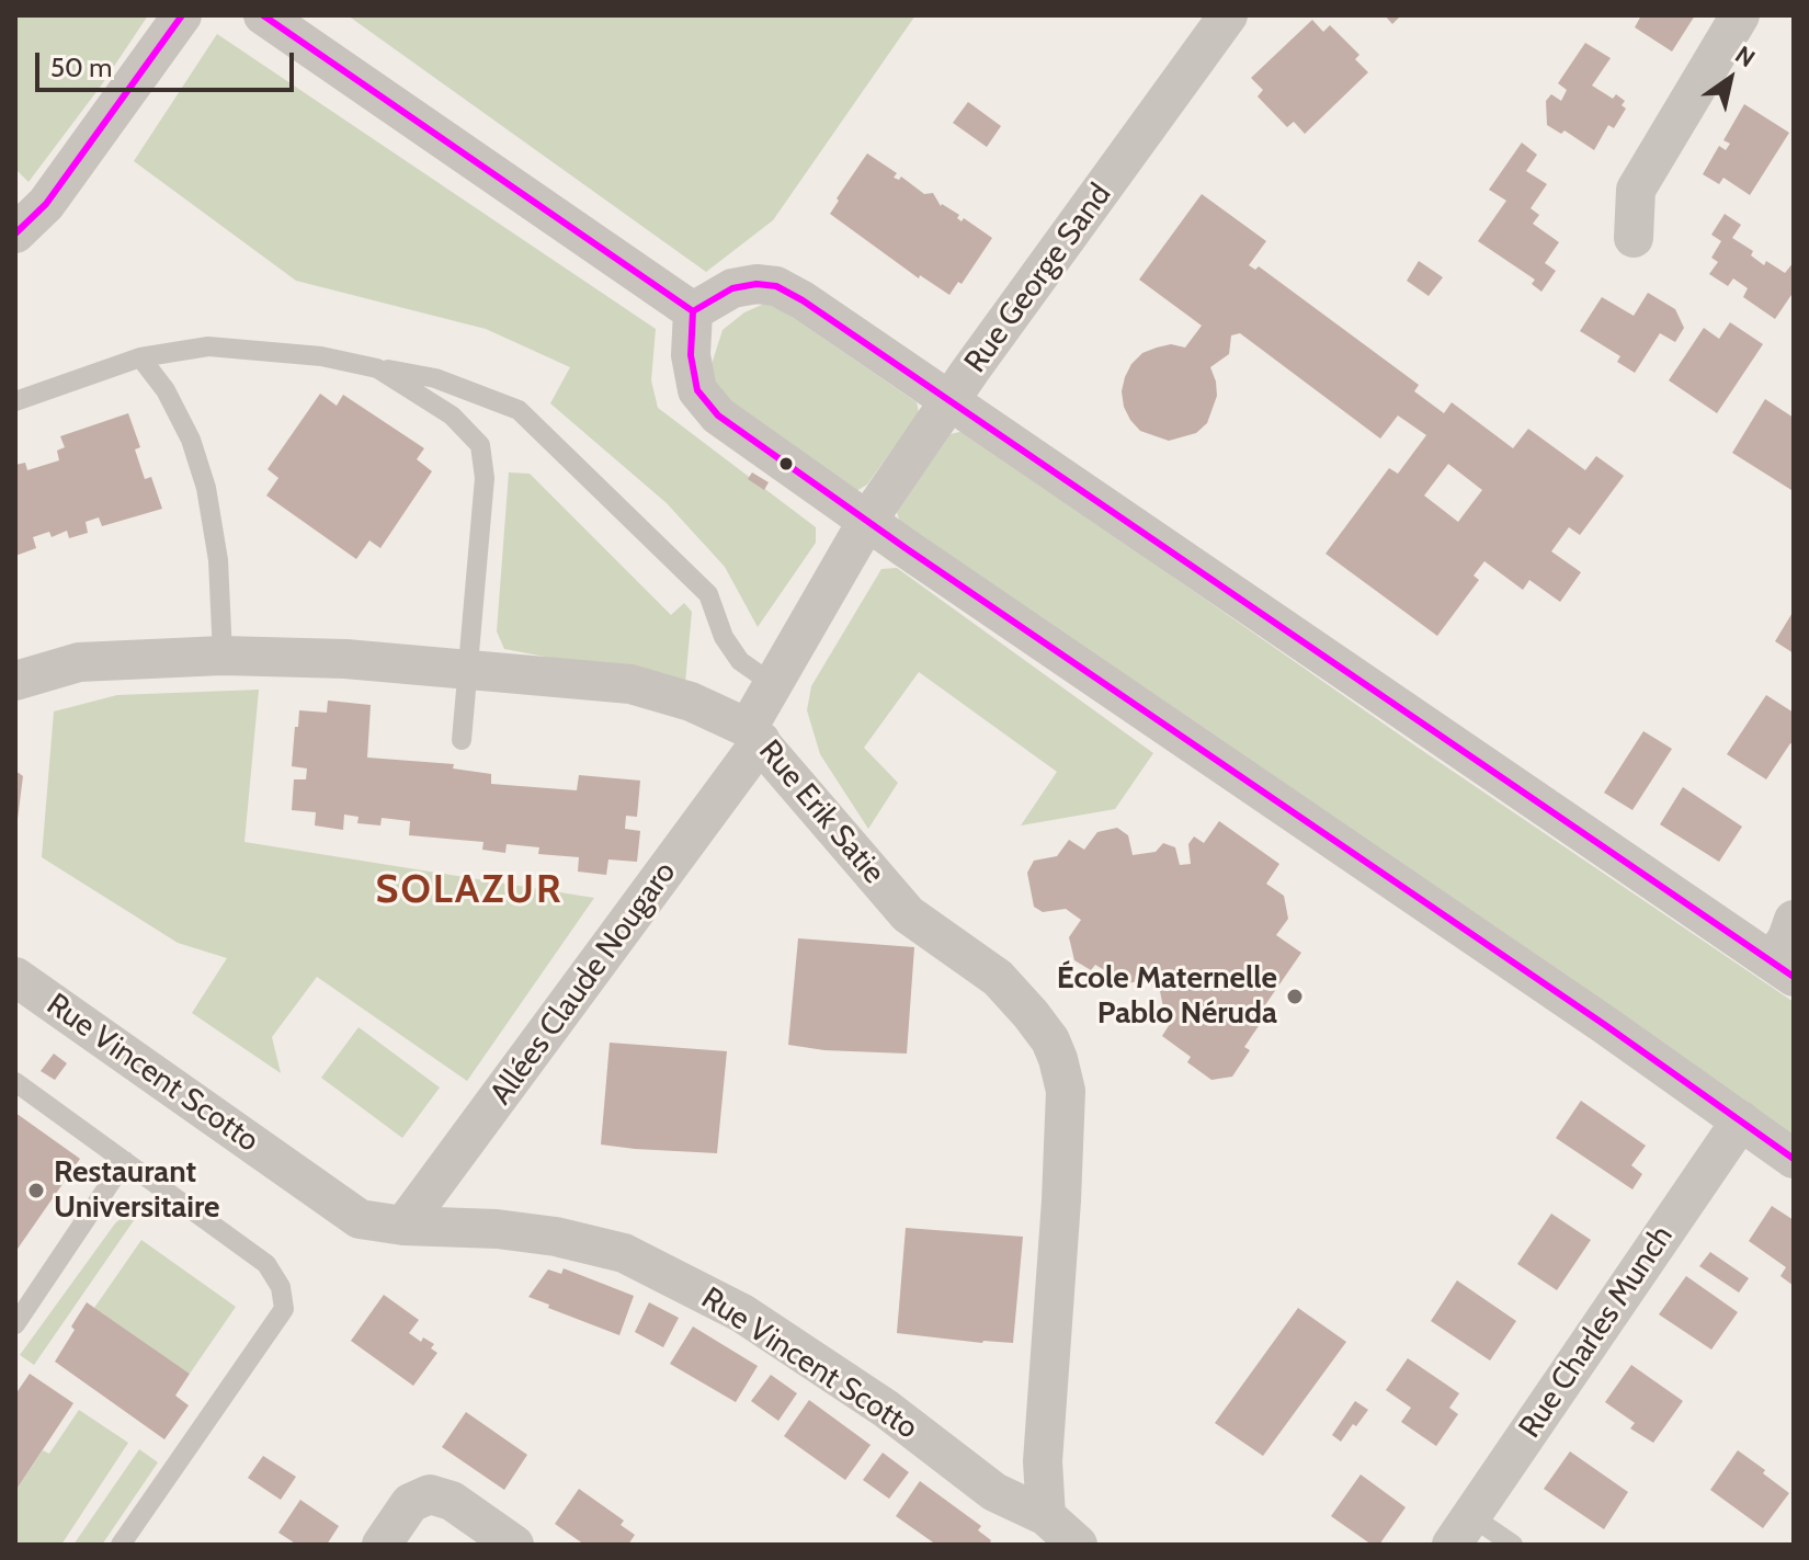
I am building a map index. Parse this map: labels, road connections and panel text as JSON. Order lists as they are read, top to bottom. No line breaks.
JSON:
{"streets":{"street":["Rue George Sand","Rue Erik Satie","Allées Claude Nougaro","Rue Vincent Scotto","Rue Charles Munch"]},"crossings":[["Rue George Sand","Rue Erik Satie"],["Rue George Sand","Allées Claude Nougaro"],["Rue Erik Satie","Allées Claude Nougaro"],["Rue Erik Satie","Rue Vincent Scotto"],["Allées Claude Nougaro","Rue Vincent Scotto"]],"districts":["SOLAZUR"],"places":["École Maternelle Pablo Néruda","Restaurant Universitaire"],"scale_bar":"50 m","north":"top right"}
